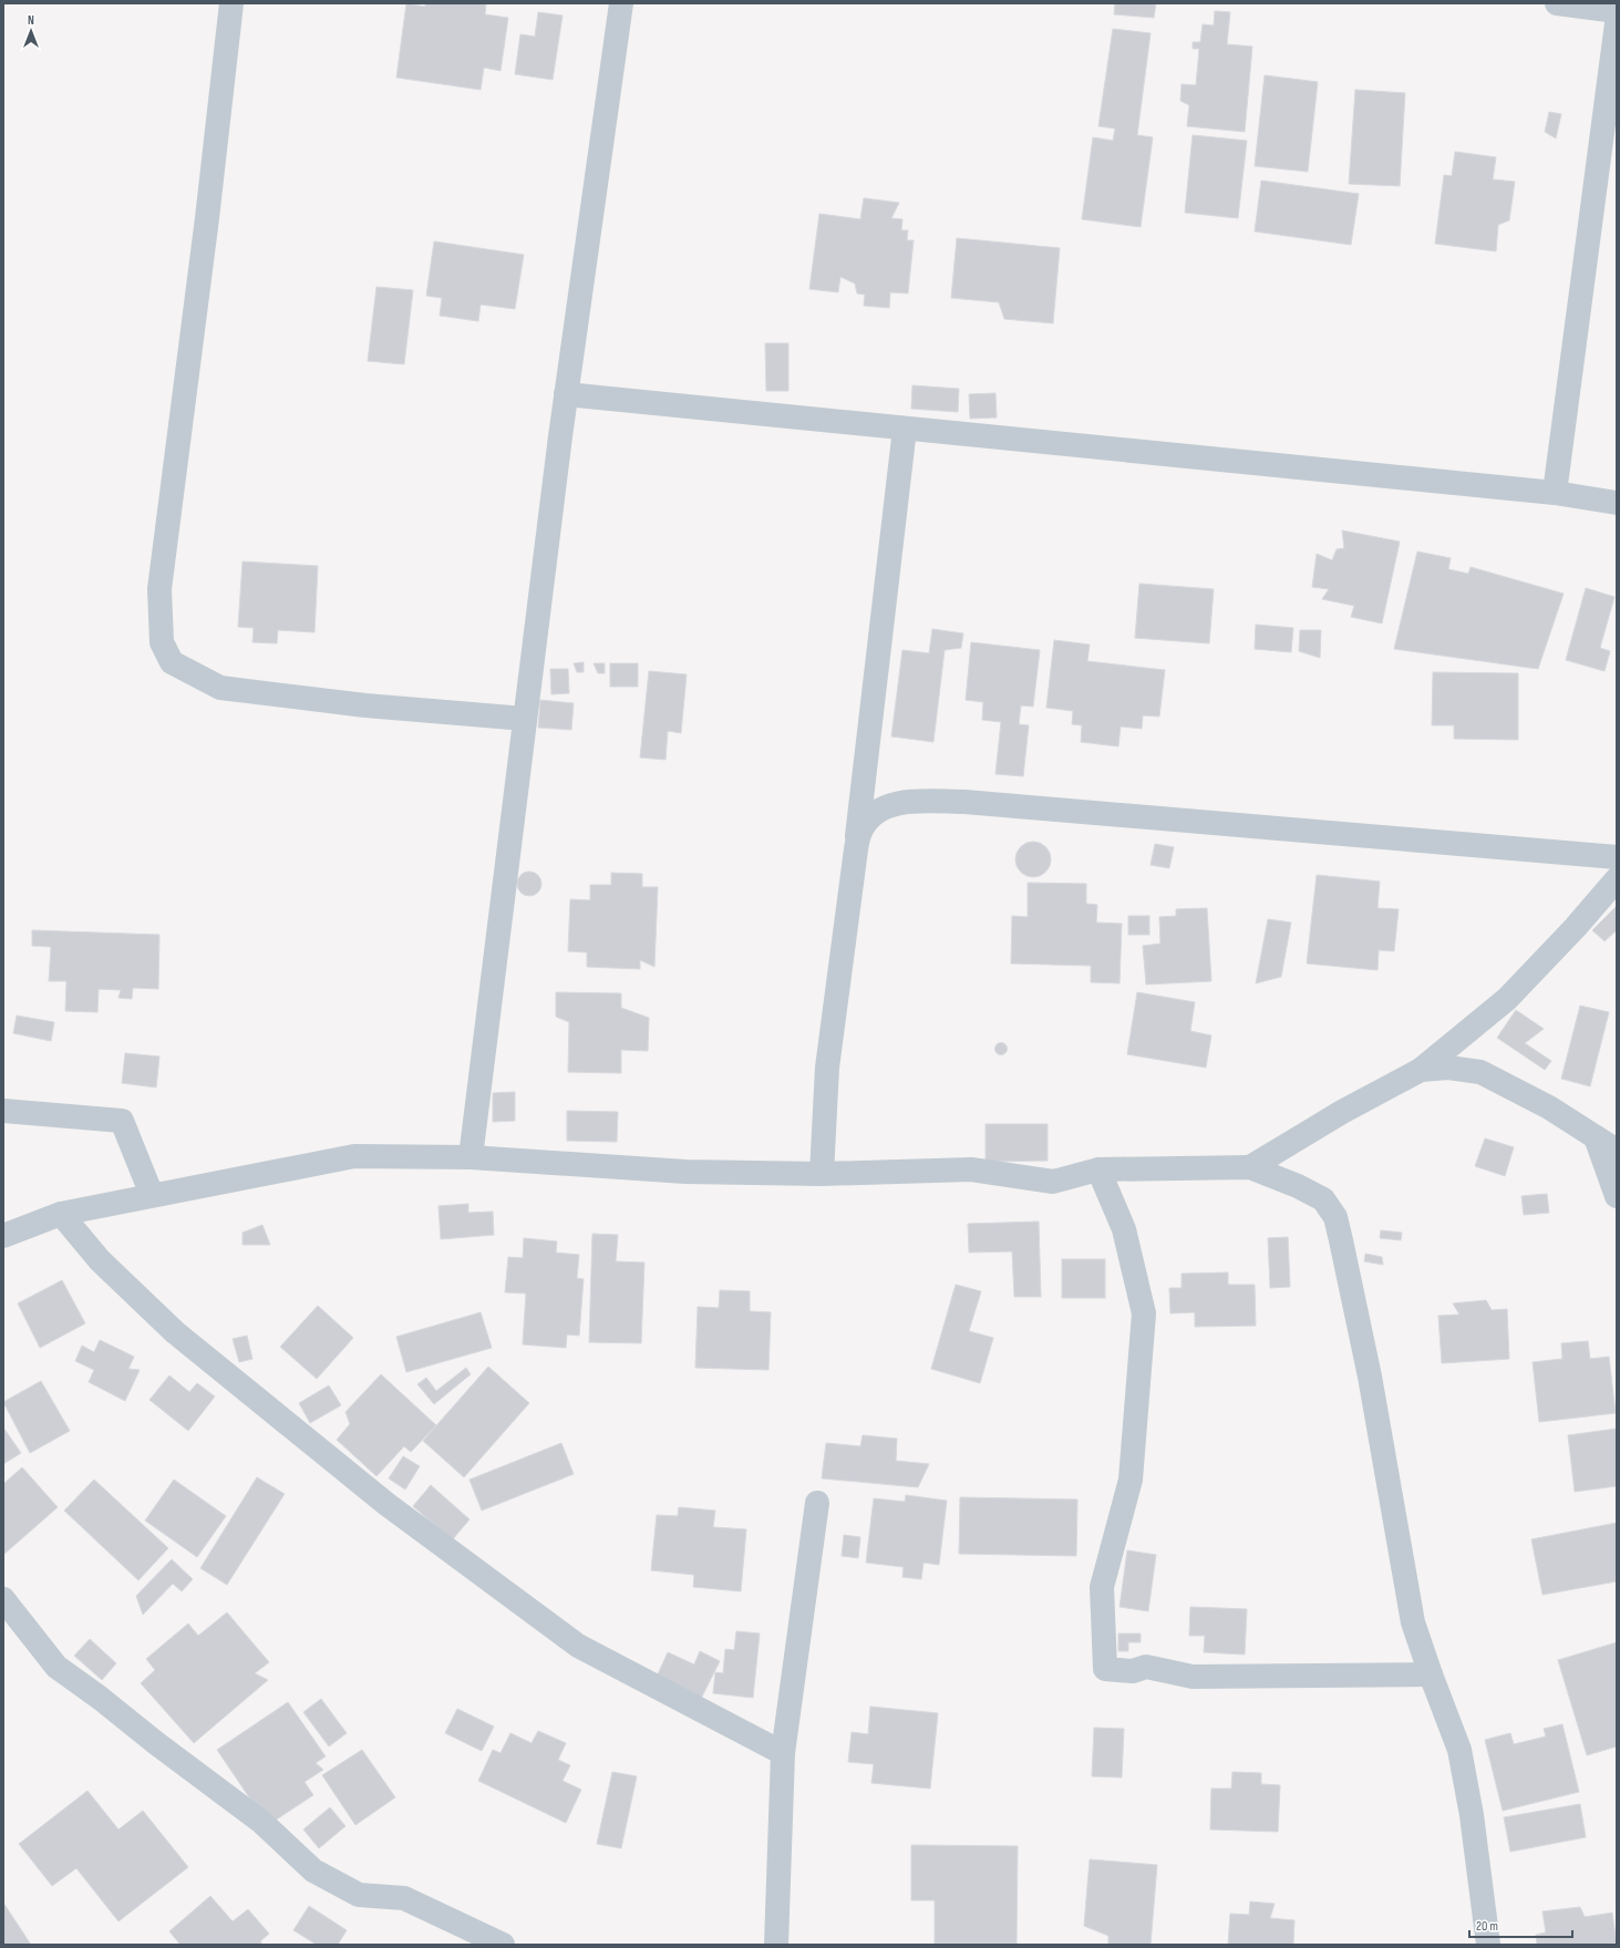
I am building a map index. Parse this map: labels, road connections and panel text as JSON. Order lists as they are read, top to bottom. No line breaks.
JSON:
{"scale_bar":"20 m","north":"top"}
